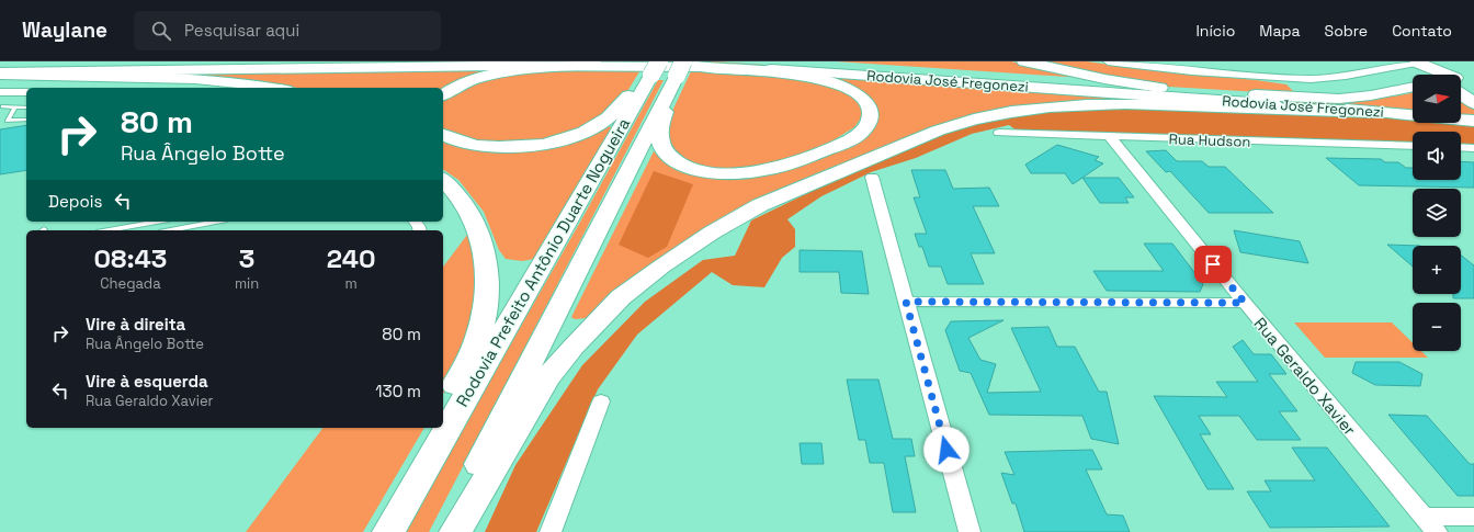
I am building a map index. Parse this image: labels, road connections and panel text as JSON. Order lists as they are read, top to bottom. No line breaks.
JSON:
{"streets":{"main road":["Rodovia José Fregonezi","Rodovia Prefeito Antônio Duarte Nogueira"],"street":["Rua Hudson","Rua Geraldo Xavier"]},"crossings":[["Rodovia José Fregonezi","Rodovia Prefeito Antônio Duarte Nogueira"],["Rua Hudson","Rua Geraldo Xavier"]],"north":"right","page":{"header":"Waylane","search":"Pesquisar aqui","nav":["Início","Mapa","Sobre","Contato"],"map_buttons":["+","−"],"turn":["80 m","Rua Ângelo Botte"],"then":"Depois","eta":["08:43","Chegada","3","min","240","m"],"list":[{"name":"Vire à direita","note":"Rua Ângelo Botte","value":"80 m"},{"name":"Vire à esquerda","note":"Rua Geraldo Xavier","value":"130 m"}]}}
